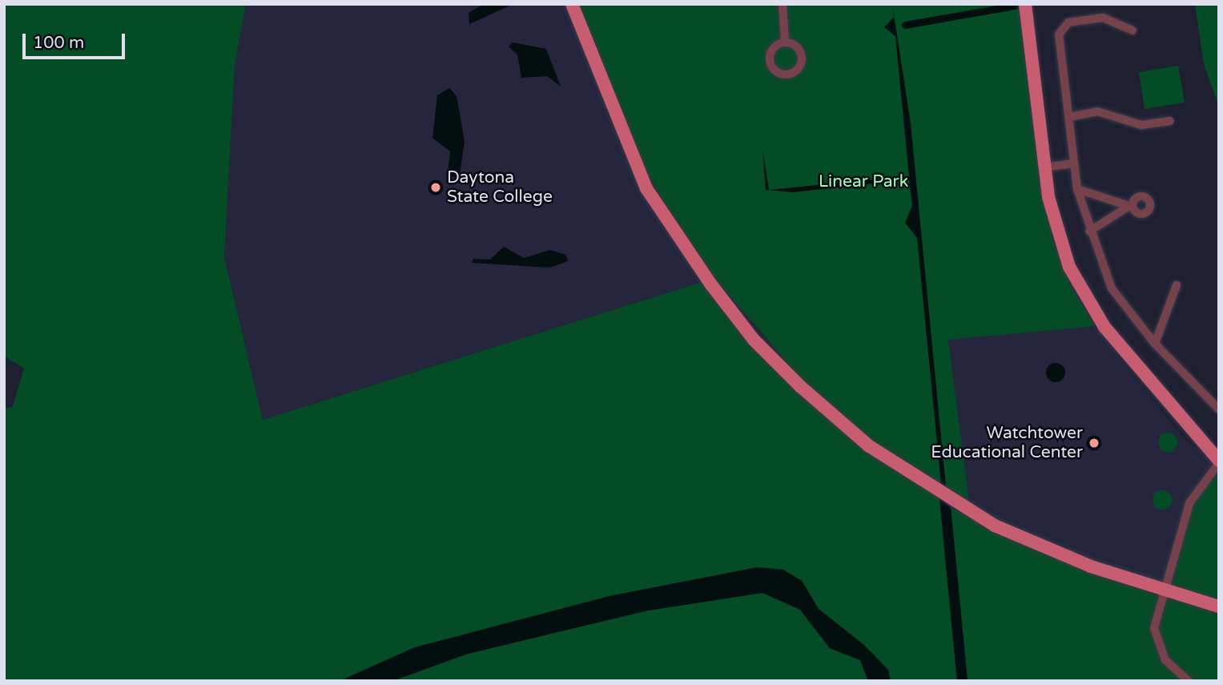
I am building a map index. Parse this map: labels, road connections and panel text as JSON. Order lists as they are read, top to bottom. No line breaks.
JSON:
{"parks":["Linear Park"],"places":["Daytona State College","Watchtower Educational Center"],"scale_bar":"100 m"}
